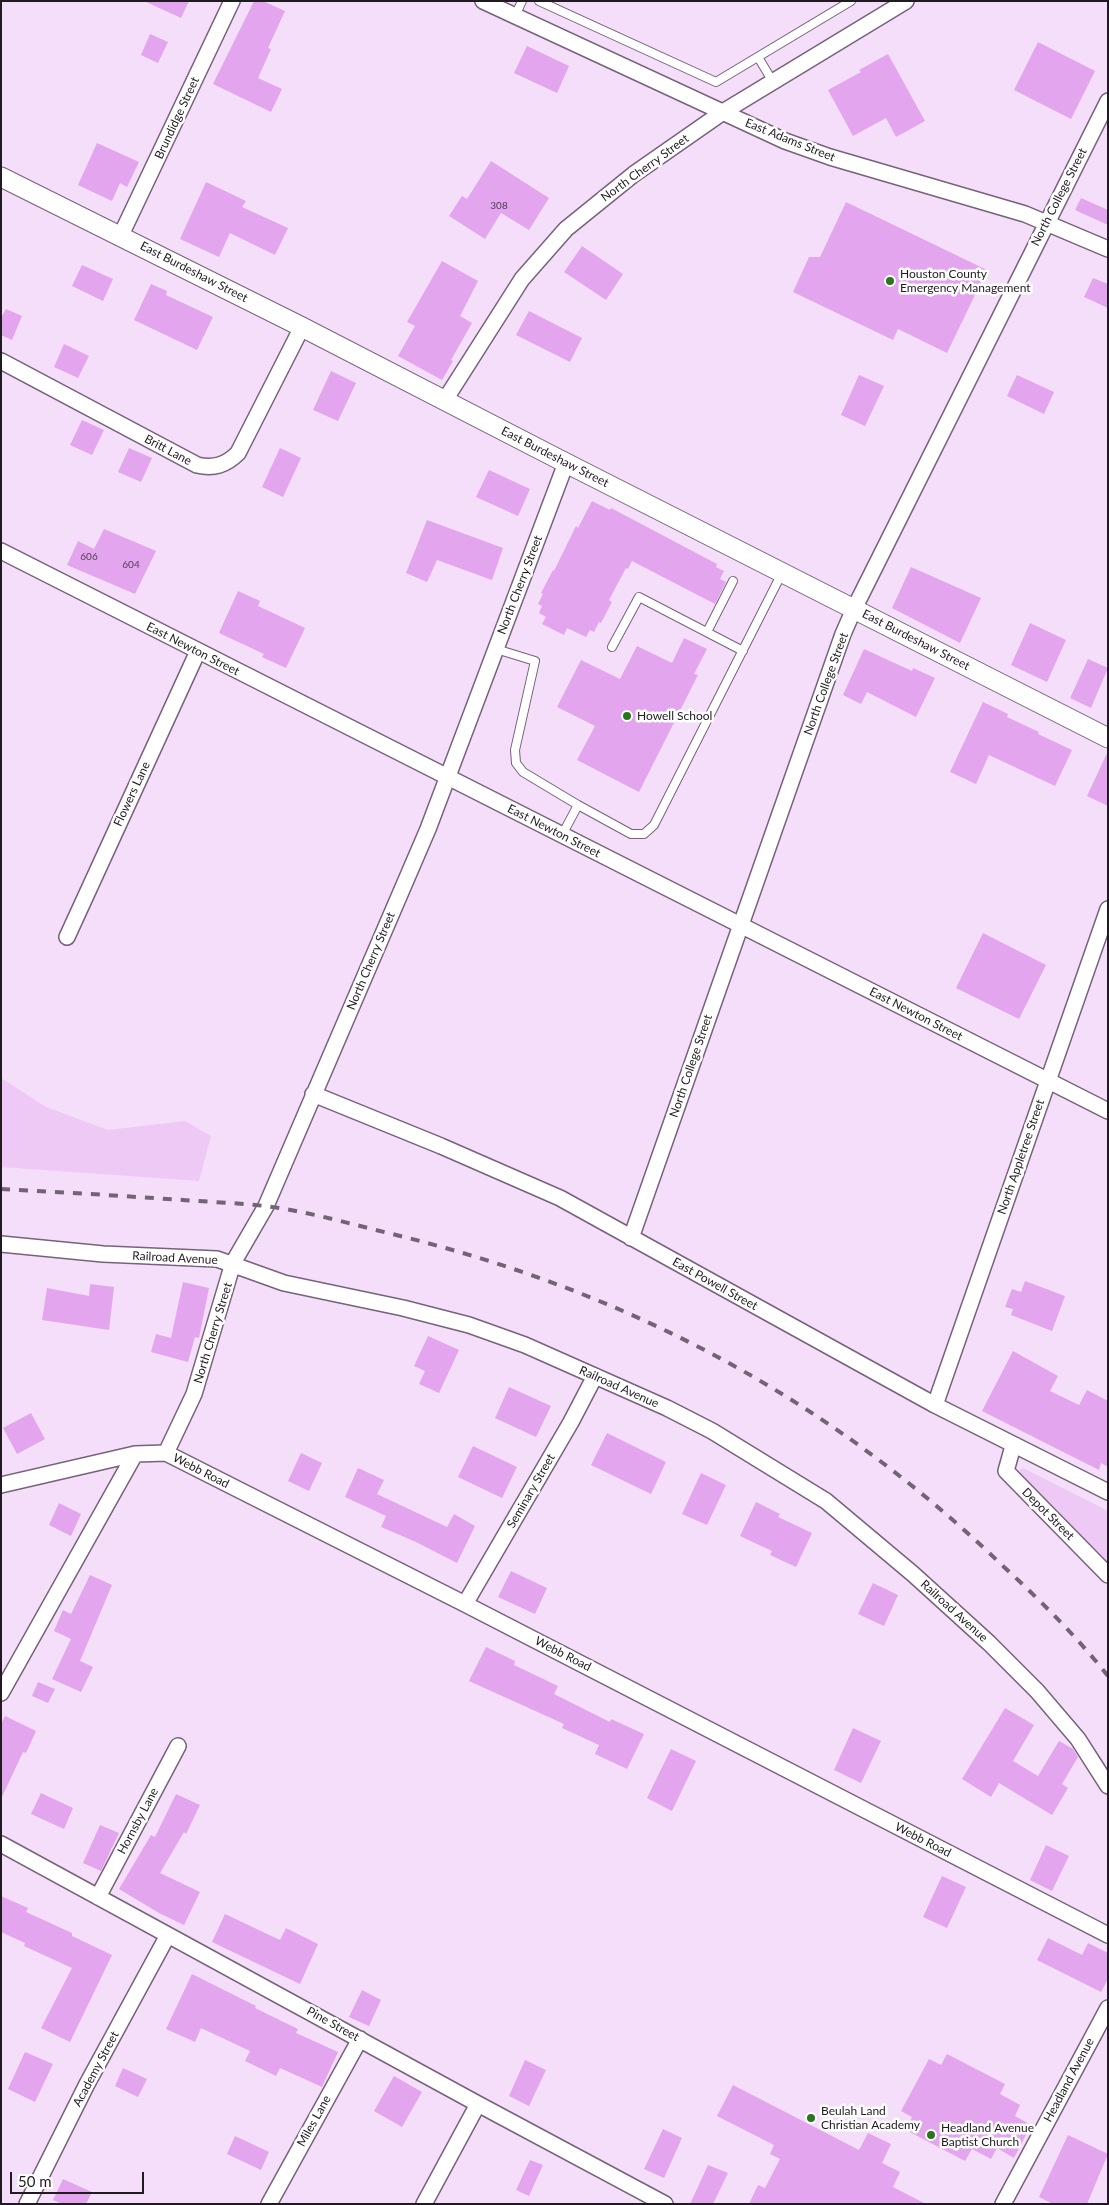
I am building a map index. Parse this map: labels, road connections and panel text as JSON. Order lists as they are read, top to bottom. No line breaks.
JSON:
{"streets":{"street":["Brundidge Street","East Adams Street","North Cherry Street","North College Street","East Burdeshaw Street","Britt Lane","East Newton Street","Flowers Lane","North Appletree Street","Railroad Avenue","East Powell Street","Webb Road","Seminary Street","Depot Street","Hornsby Lane","Pine Street","Academy Street","Headland Avenue","Miles Lane"]},"crossings":[["Brundidge Street","East Burdeshaw Street"],["East Adams Street","North Cherry Street"],["East Adams Street","North College Street"],["North Cherry Street","East Burdeshaw Street"],["North Cherry Street","East Newton Street"],["North Cherry Street","Railroad Avenue"],["North Cherry Street","East Powell Street"],["North Cherry Street","Webb Road"],["North College Street","East Burdeshaw Street"],["North College Street","East Newton Street"],["North College Street","East Powell Street"],["East Burdeshaw Street","Britt Lane"],["East Newton Street","Flowers Lane"],["East Newton Street","North Appletree Street"],["North Appletree Street","East Powell Street"],["Railroad Avenue","Seminary Street"],["East Powell Street","Depot Street"],["Webb Road","Seminary Street"],["Hornsby Lane","Pine Street"],["Pine Street","Academy Street"],["Pine Street","Miles Lane"]],"places":["Houston County Emergency Management","Howell School","Beulah Land Christian Academy","Headland Avenue Baptist Church"],"house_numbers":["308","606","604"],"scale_bar":"50 m"}
